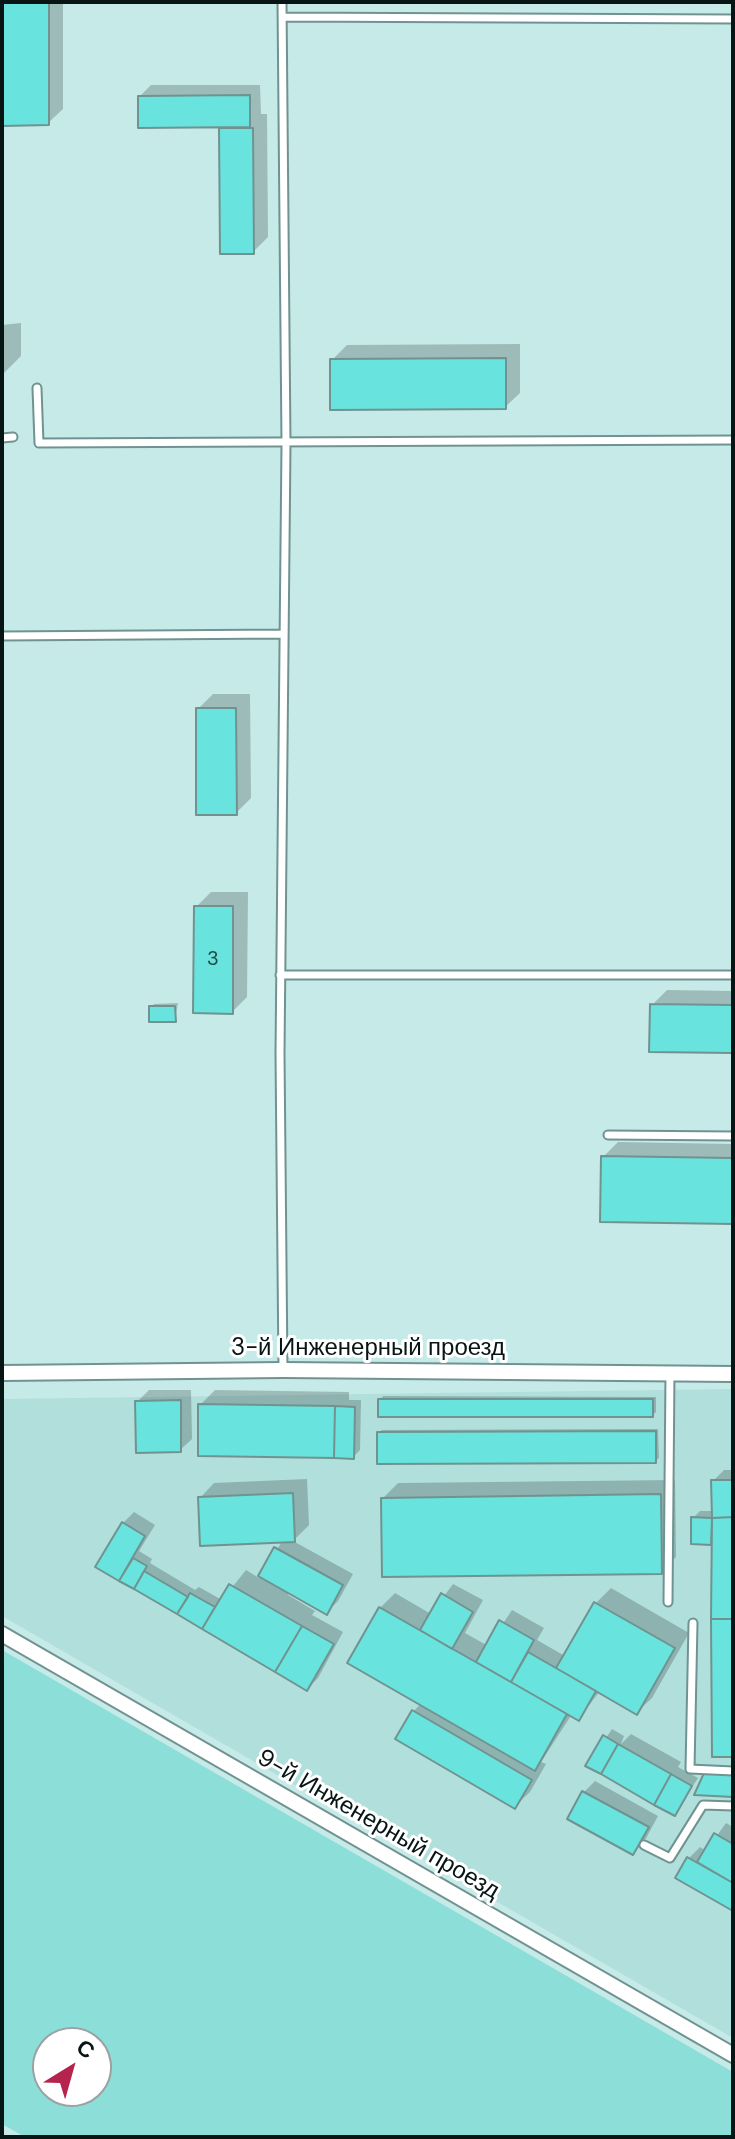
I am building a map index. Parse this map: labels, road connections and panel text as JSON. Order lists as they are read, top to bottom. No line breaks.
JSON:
{"streets":{"street":["3-й Инженерный проезд","9-й Инженерный проезд"]},"house_numbers":["3"],"north":"top right"}
